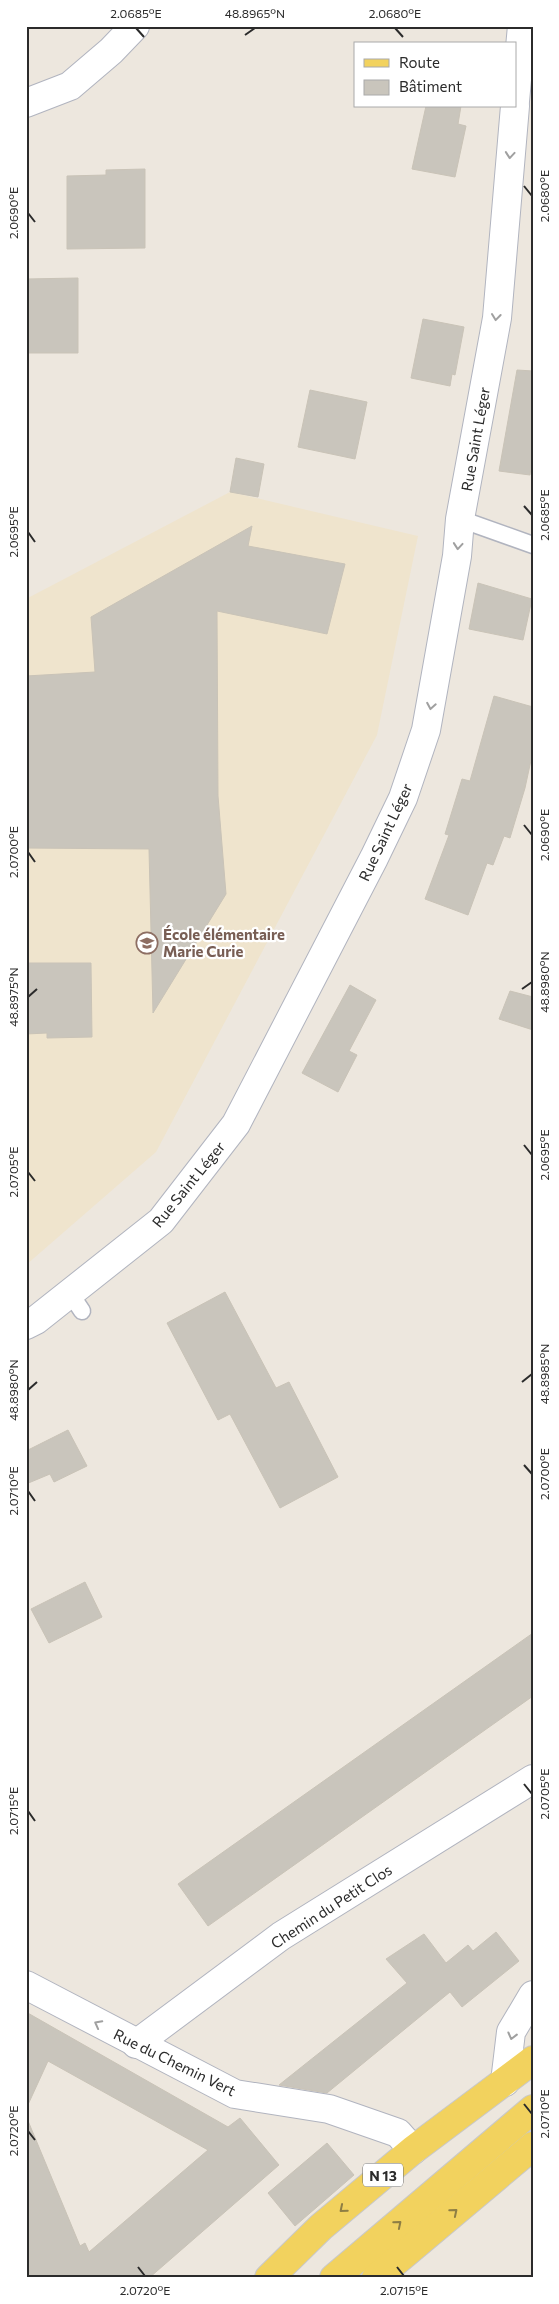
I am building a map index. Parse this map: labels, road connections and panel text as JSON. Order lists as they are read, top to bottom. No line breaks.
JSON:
{"streets":{"main road":["N 13"],"street":["Rue Saint Léger","Chemin du Petit Clos","Rue du Chemin Vert"]},"crossings":[["Chemin du Petit Clos","Rue du Chemin Vert"],["Rue du Chemin Vert","N 13"]],"one_way":["Rue Saint Léger"],"places":{"school or university":["École élémentaire Marie Curie"]},"legend":["Route","Bâtiment"],"coordinates":["2.0685°E","48.8965°N","2.0680°E","2.0690°E","2.0695°E","2.0700°E","48.8980°N","48.8975°N","2.0705°E","48.8985°N","2.0710°E","2.0715°E","2.0720°E"]}
